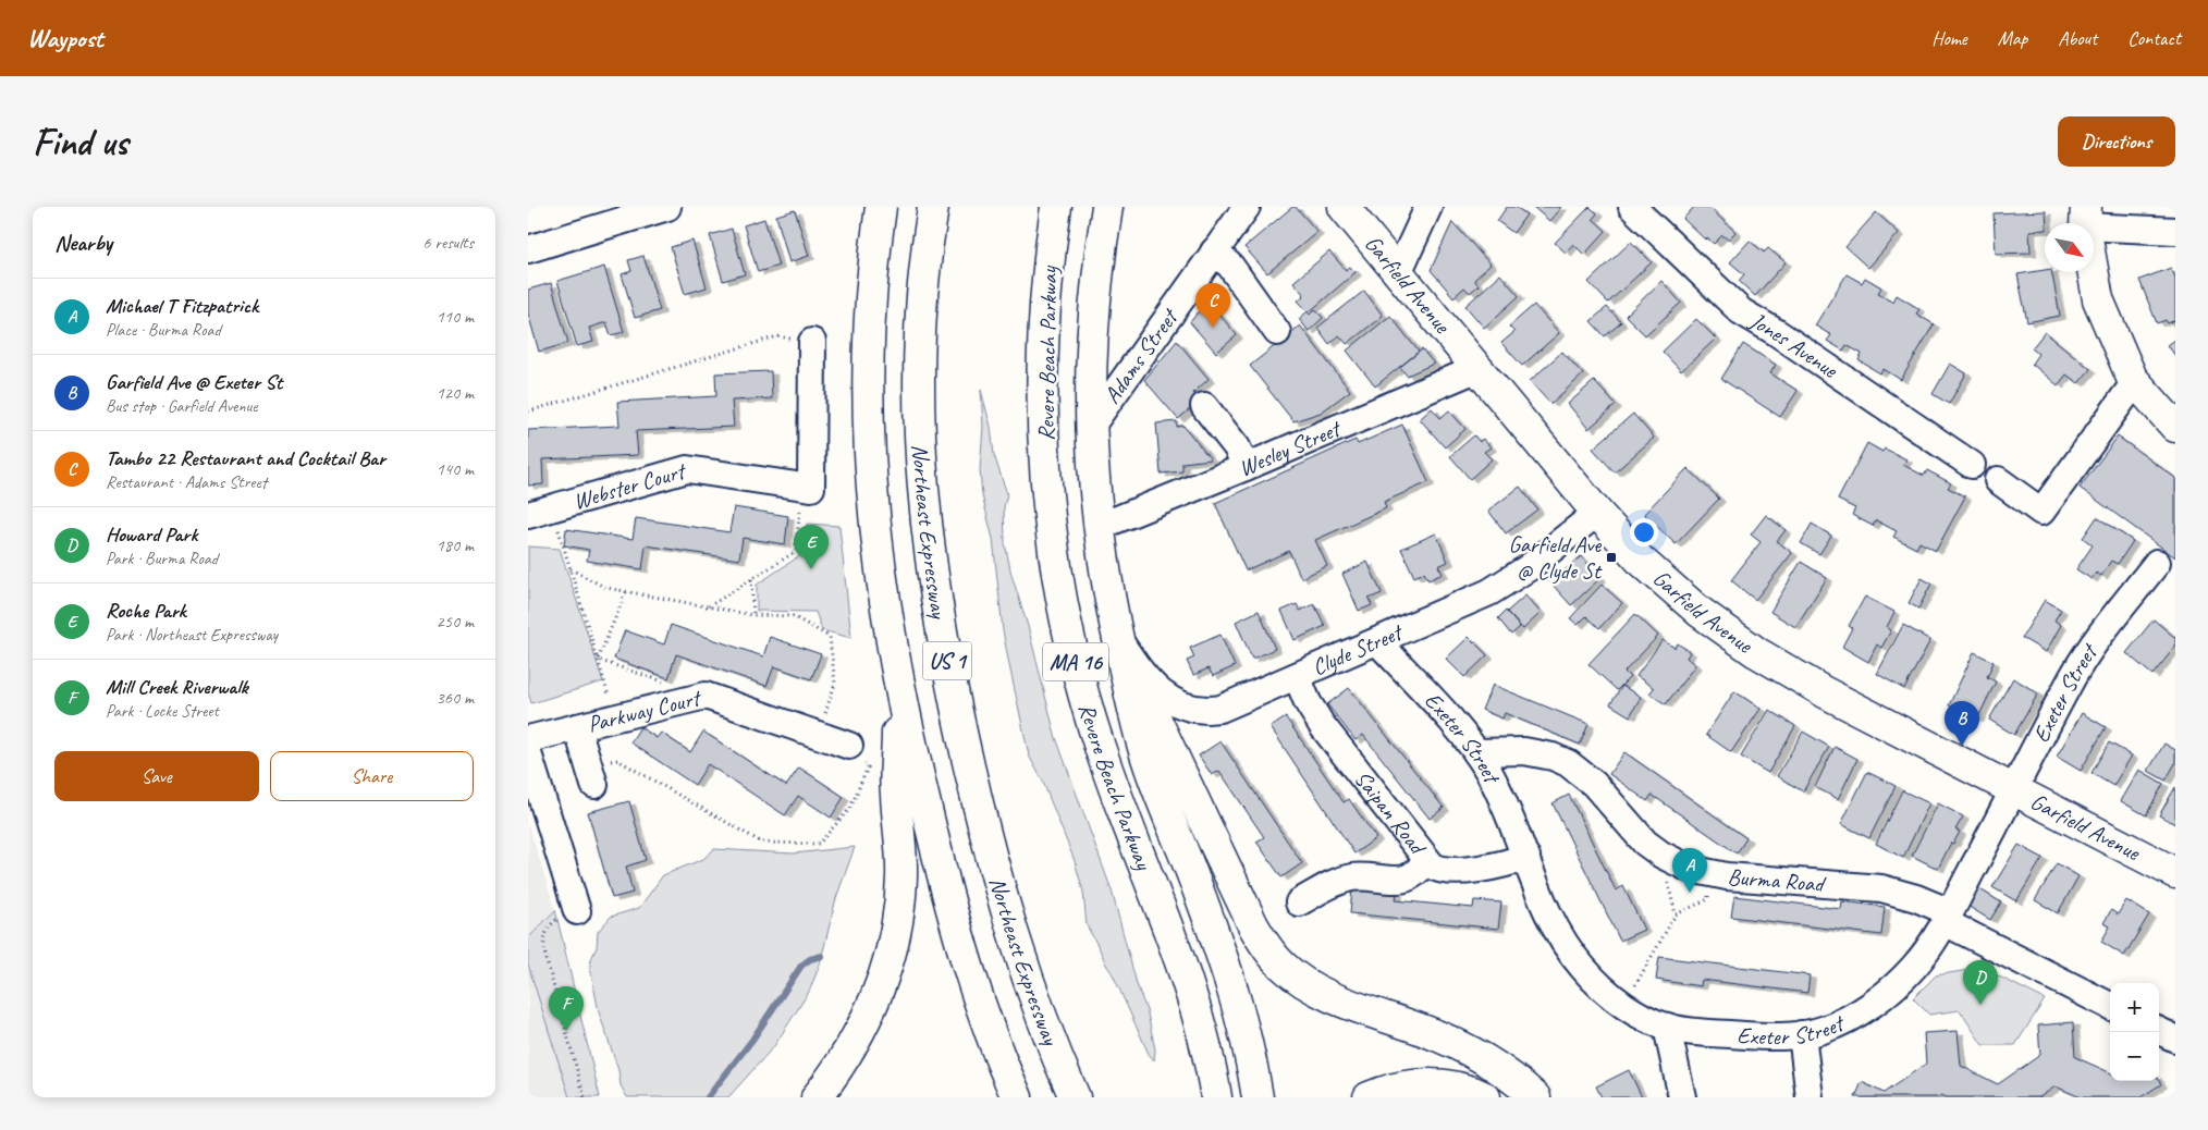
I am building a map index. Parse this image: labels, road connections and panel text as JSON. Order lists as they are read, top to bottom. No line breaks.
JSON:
{"streets":{"main road":["Garfield Avenue","Revere Beach Parkway","Northeast Expressway","US 1","MA 16"],"street":["Jones Avenue","Adams Street","Wesley Street","Webster Court","Clyde Street","Exeter Street","Parkway Court","Saipan Road","Burma Road"]},"crossings":[["Garfield Avenue","Wesley Street"],["Garfield Avenue","Clyde Street"],["Garfield Avenue","Exeter Street"],["Revere Beach Parkway","Adams Street"],["Revere Beach Parkway","Wesley Street"],["Revere Beach Parkway","Clyde Street"],["Clyde Street","Exeter Street"],["Clyde Street","Saipan Road"],["Exeter Street","Saipan Road"],["Exeter Street","Burma Road"]],"places":{"transit":["Garfield Ave @ Clyde St"]},"north":"bottom right","page":{"header":"Waypost","nav":["Home","Map","About","Contact"],"buttons":["Directions",["Save","Share"]],"title":"Find us","heading":["Nearby","6 results"],"list":[{"mark":"A","name":"Michael T Fitzpatrick","note":"Place · Burma Road","value":"110 m"},{"mark":"B","name":"Garfield Ave @ Exeter St","note":"Bus stop · Garfield Avenue","value":"120 m"},{"mark":"C","name":"Tambo 22 Restaurant and Cocktail Bar","note":"Restaurant · Adams Street","value":"140 m"},{"mark":"D","name":"Howard Park","note":"Park · Burma Road","value":"180 m"},{"mark":"E","name":"Roche Park","note":"Park · Northeast Expressway","value":"250 m"},{"mark":"F","name":"Mill Creek Riverwalk","note":"Park · Locke Street","value":"360 m"}],"pins":["C","E","B","A","D","F"],"map_buttons":["+","−"]}}
